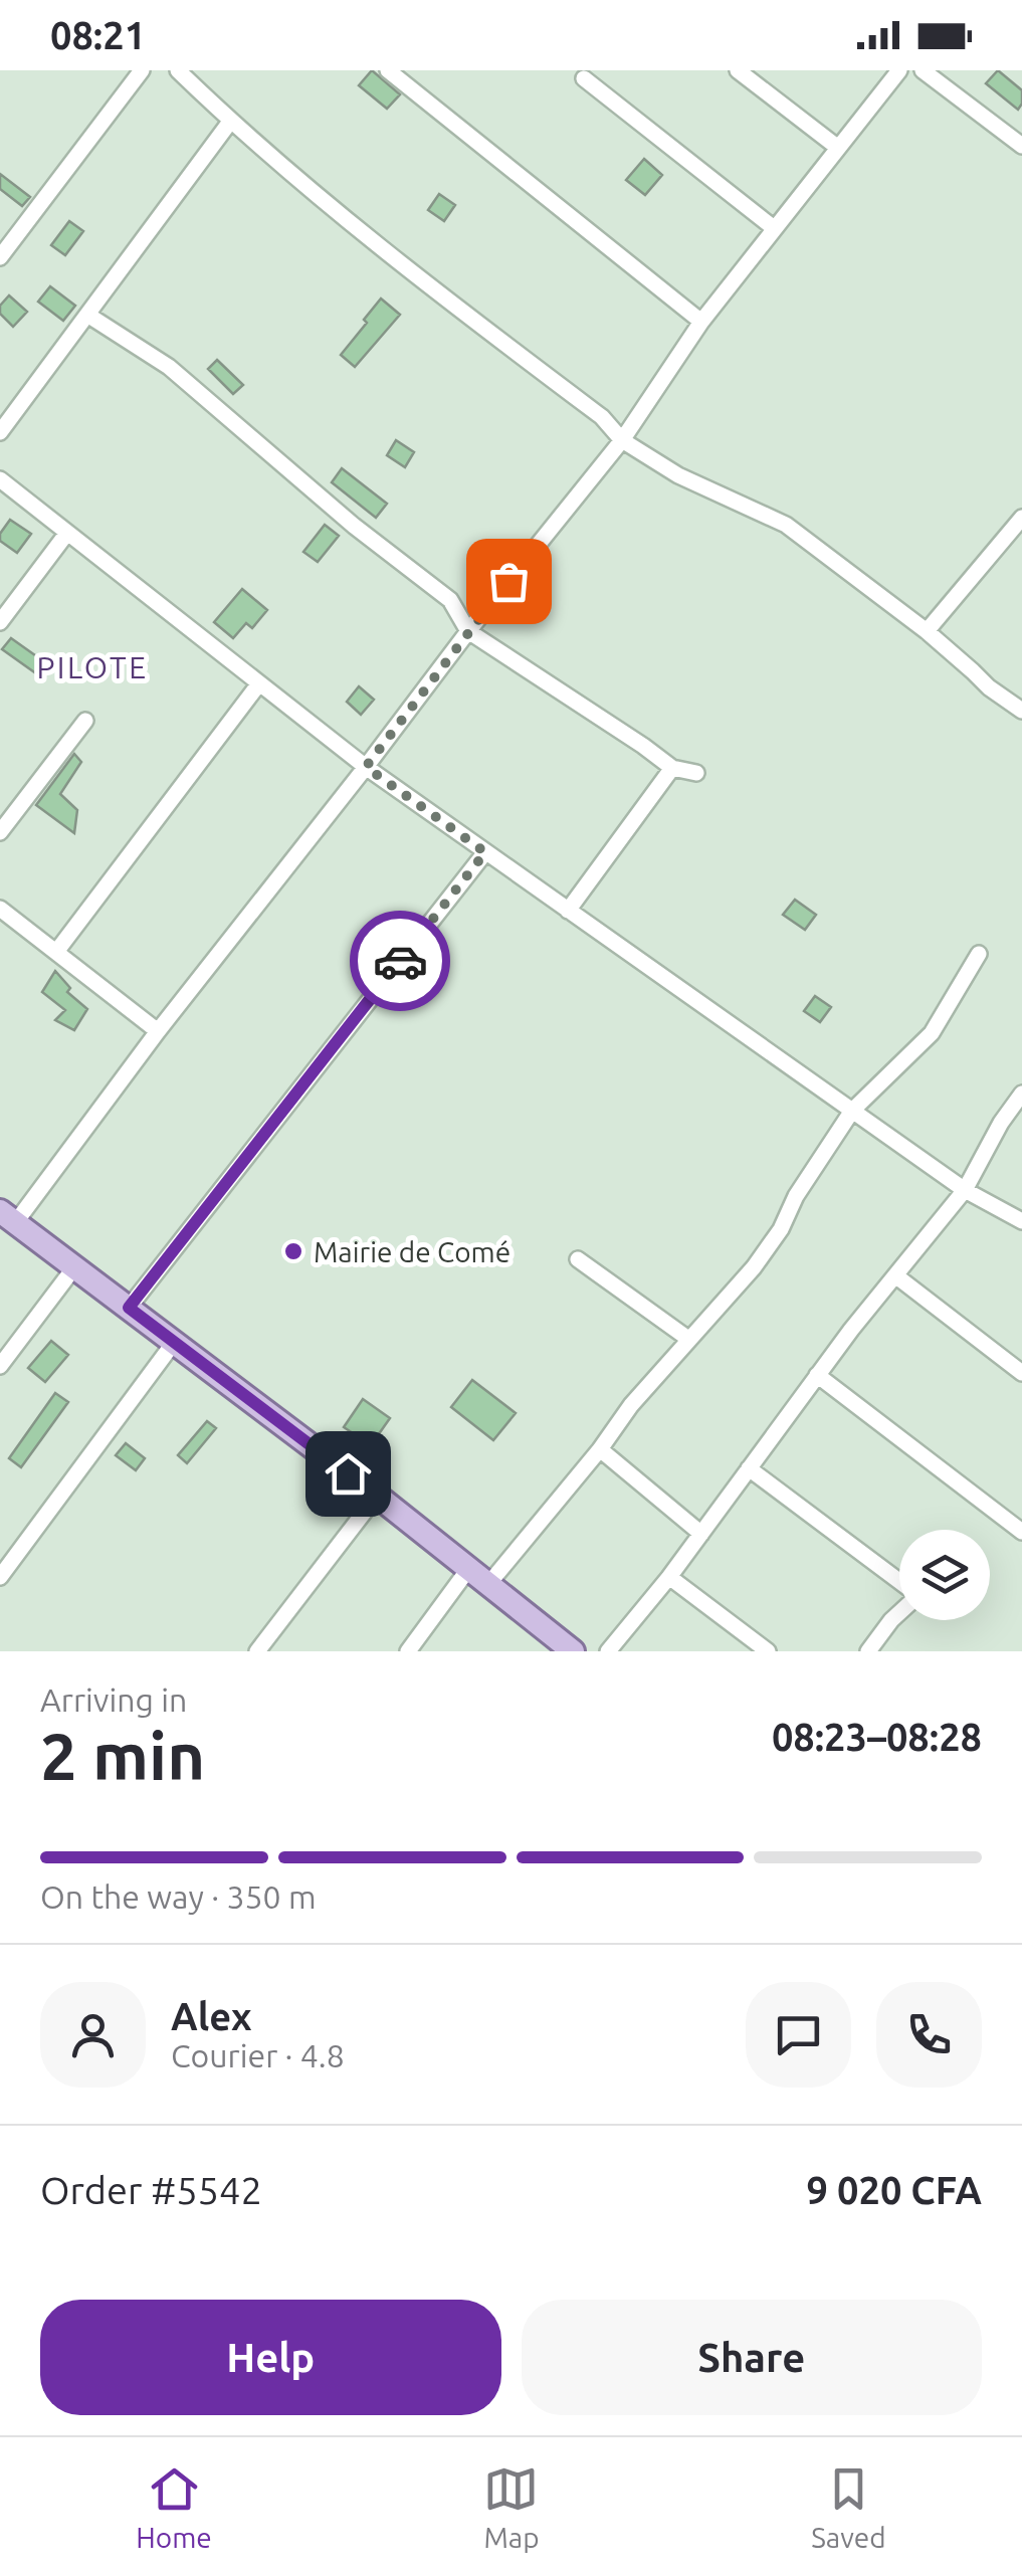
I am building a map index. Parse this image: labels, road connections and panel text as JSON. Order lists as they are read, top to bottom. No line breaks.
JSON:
{"districts":["PILOTE"],"places":["Mairie de Comé"],"page":{"status":"08:21","heading":["2 min","Arriving in","08:23–08:28"],"panel":["Alex","Courier · 4.8","Order #5542","9 020 CFA"],"bar":"On the way · 350 m","buttons":["Help","Share"],"tabs":["Home","Map","Saved"]}}
